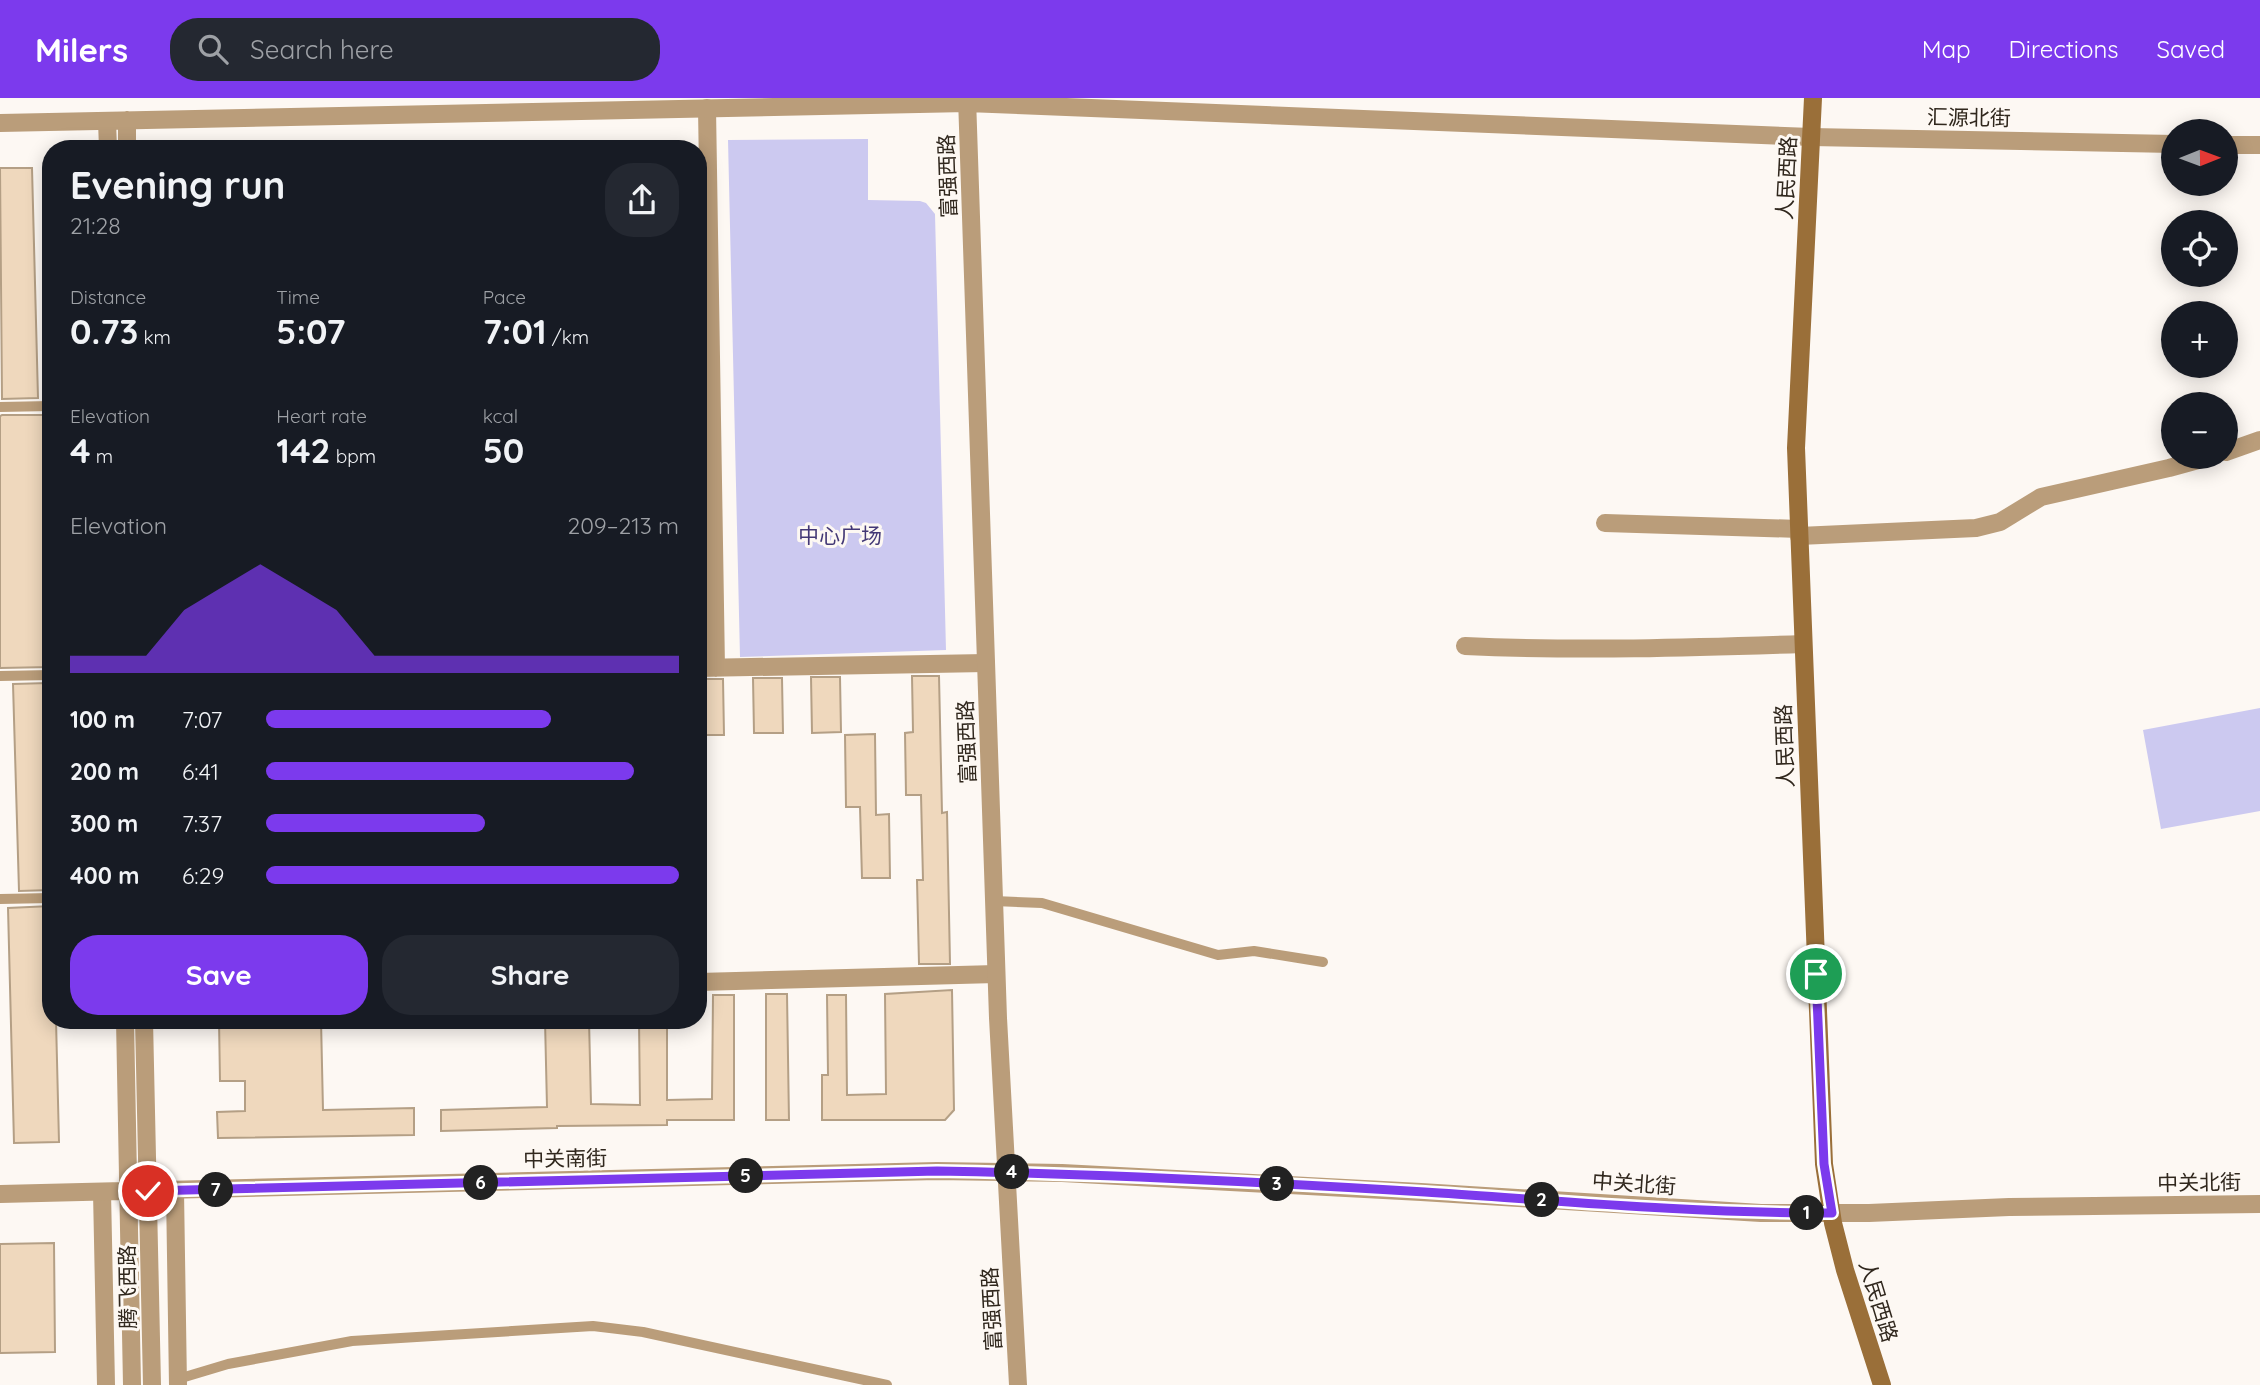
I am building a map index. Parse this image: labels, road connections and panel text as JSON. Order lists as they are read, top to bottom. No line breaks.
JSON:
{"streets":{"main road":["人民西路"],"street":["汇源北街","富强西路","中关南街","中关北街","腾飞西路"]},"crossings":[["汇源北街","富强西路"],["汇源北街","人民西路"],["富强西路","中关南街"],["富强西路","中关北街"],["人民西路","中关北街"],["中关南街","中关北街"],["中关南街","腾飞西路"]],"parks":["中心广场"],"north":"right","page":{"header":"Milers","search":"Search here","nav":["Map","Directions","Saved"],"map_buttons":["+","−"],"heading":["Evening run","21:28"],"stats":[["Distance","0.73 km"],["Time","5:07"],["Pace","7:01 /km"],["Elevation","4 m"],["Heart rate","142 bpm"],["kcal","50"]],"chart":["Elevation","209–213 m"],"list":[{"name":"100 m","note":"7:07"},{"name":"200 m","note":"6:41"},{"name":"300 m","note":"7:37"},{"name":"400 m","note":"6:29"}],"buttons":["Save","Share"],"pins":["4","5","6","3","7","2","1"]}}
